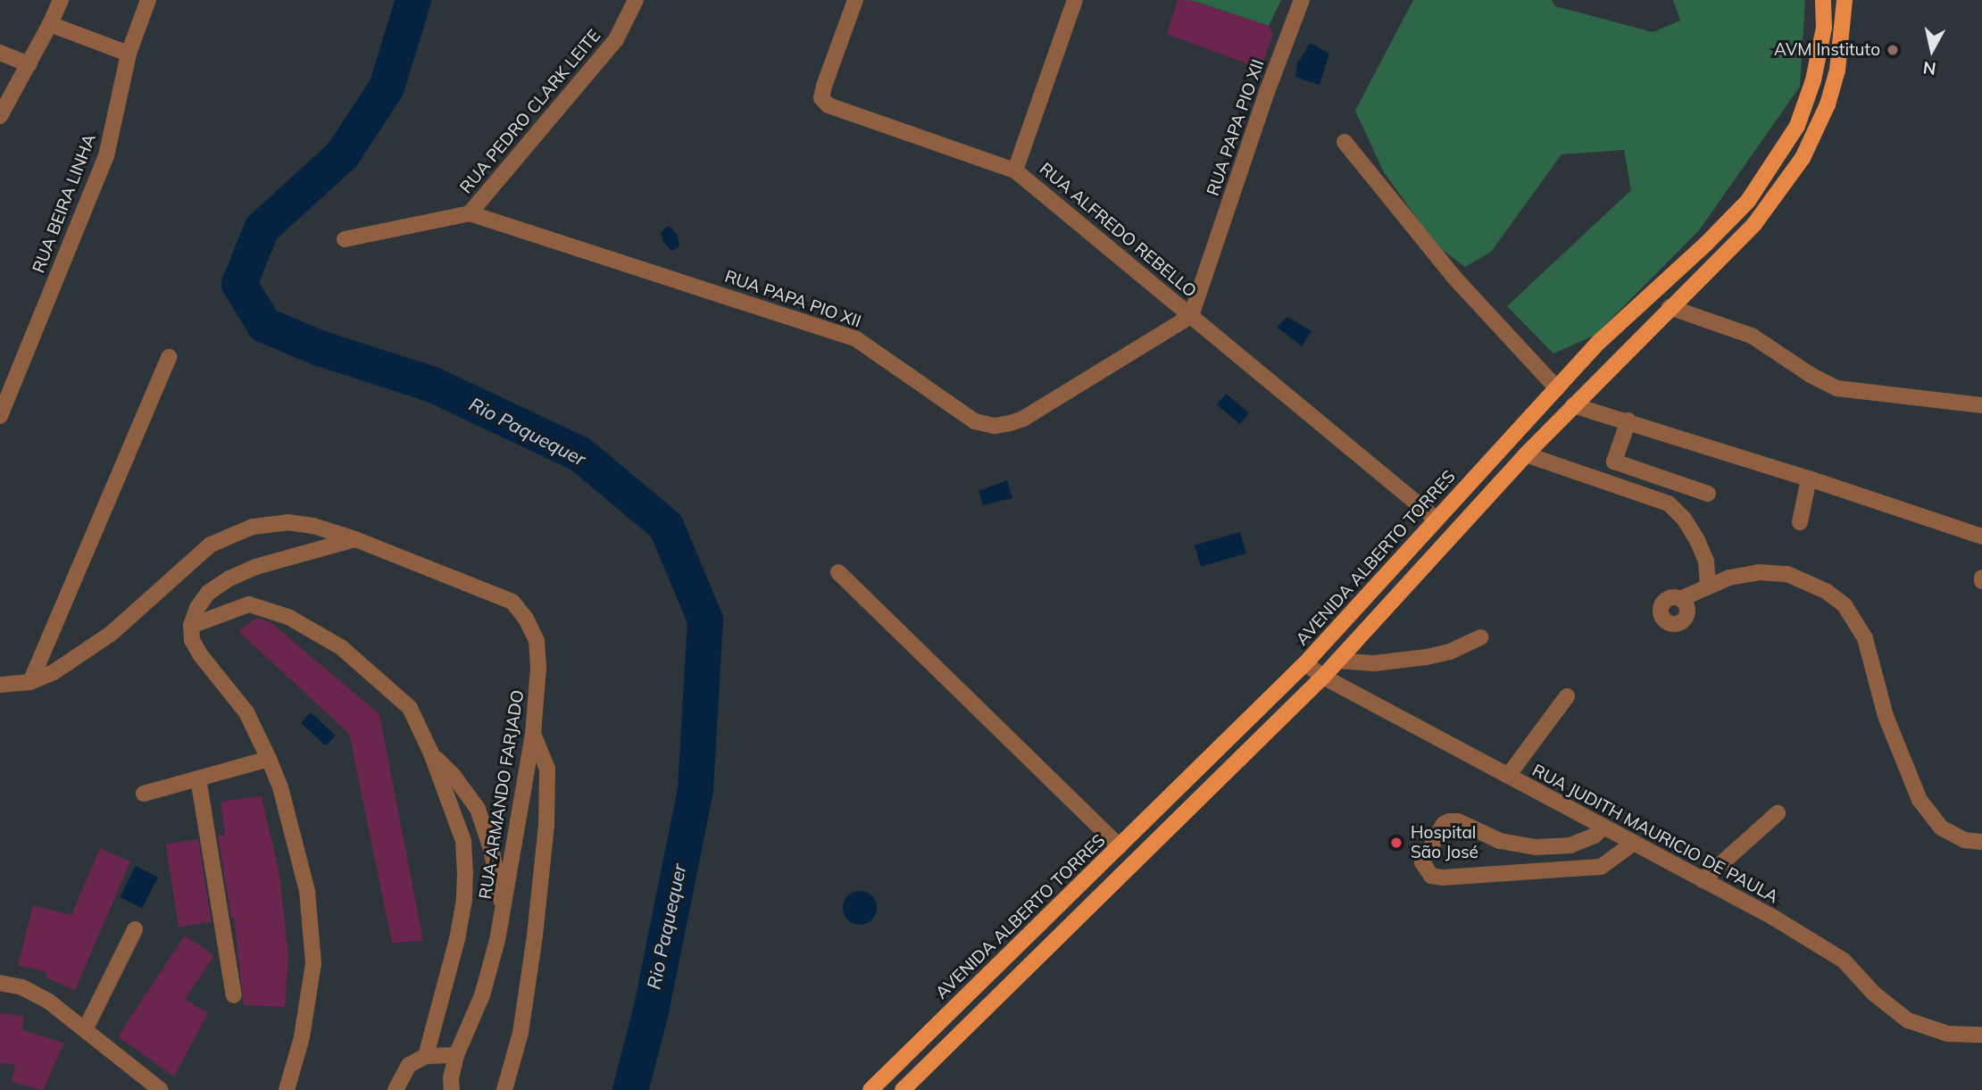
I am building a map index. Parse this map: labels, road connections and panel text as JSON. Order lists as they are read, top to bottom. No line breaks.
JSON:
{"streets":{"main road":["AVENIDA ALBERTO TORRES"],"street":["RUA PEDRO CLARK LEITE","RUA PAPA PIO XII","RUA BEIRA LINHA","RUA ALFREDO REBELLO","RUA ARMANDO FARJADO","RUA JUDITH MAURICIO DE PAULA"]},"crossings":[["RUA PEDRO CLARK LEITE","RUA PAPA PIO XII"],["RUA PAPA PIO XII","RUA ALFREDO REBELLO"],["RUA ALFREDO REBELLO","AVENIDA ALBERTO TORRES"],["AVENIDA ALBERTO TORRES","RUA JUDITH MAURICIO DE PAULA"]],"water":["Rio Paquequer"],"places":["AVM Instituto","Hospital São José"],"north":"bottom"}
